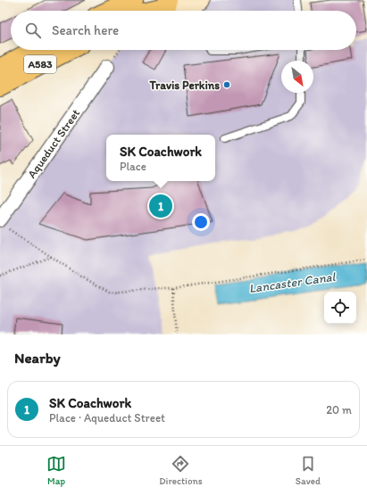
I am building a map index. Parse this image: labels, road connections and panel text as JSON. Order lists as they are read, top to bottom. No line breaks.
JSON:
{"streets":{"main road":["A583"],"street":["Aqueduct Street"]},"water":["Lancaster Canal"],"places":["Travis Perkins"],"north":"bottom right","page":{"search":"Search here","popup":["SK Coachwork","Place"],"pins":"1","heading":"Nearby","list":[{"mark":"1","name":"SK Coachwork","note":"Place · Aqueduct Street","value":"20 m"}],"nav":["Map","Directions","Saved"]}}
